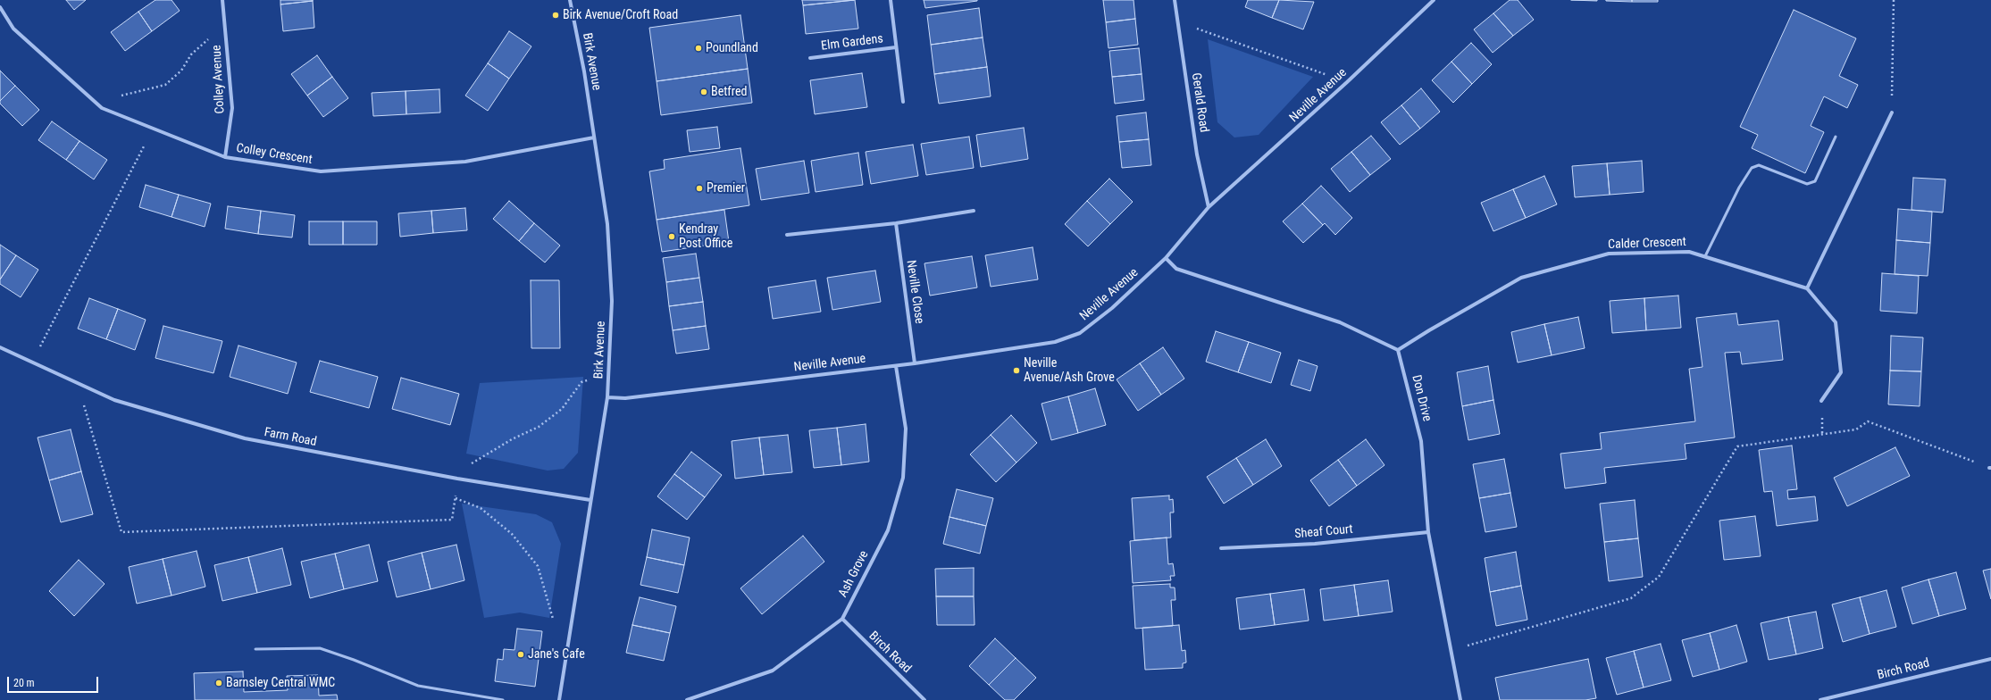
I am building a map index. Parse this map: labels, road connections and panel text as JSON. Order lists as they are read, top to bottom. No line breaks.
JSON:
{"streets":{"street":["Elm Gardens","Birk Avenue","Colley Avenue","Neville Avenue","Gerald Road","Colley Crescent","Calder Crescent","Neville Close","Don Drive","Farm Road","Sheaf Court","Ash Grove","Birch Road"]},"crossings":[["Birk Avenue","Neville Avenue"],["Birk Avenue","Colley Crescent"],["Birk Avenue","Farm Road"],["Colley Avenue","Colley Crescent"],["Neville Avenue","Gerald Road"],["Neville Avenue","Neville Close"],["Neville Avenue","Ash Grove"],["Calder Crescent","Don Drive"],["Don Drive","Sheaf Court"],["Ash Grove","Birch Road"]],"places":["Birk Avenue/Croft Road","Poundland","Betfred","Premier","Kendray Post Office","Neville Avenue/Ash Grove","Jane's Cafe","Barnsley Central WMC"],"scale_bar":"20 m"}
